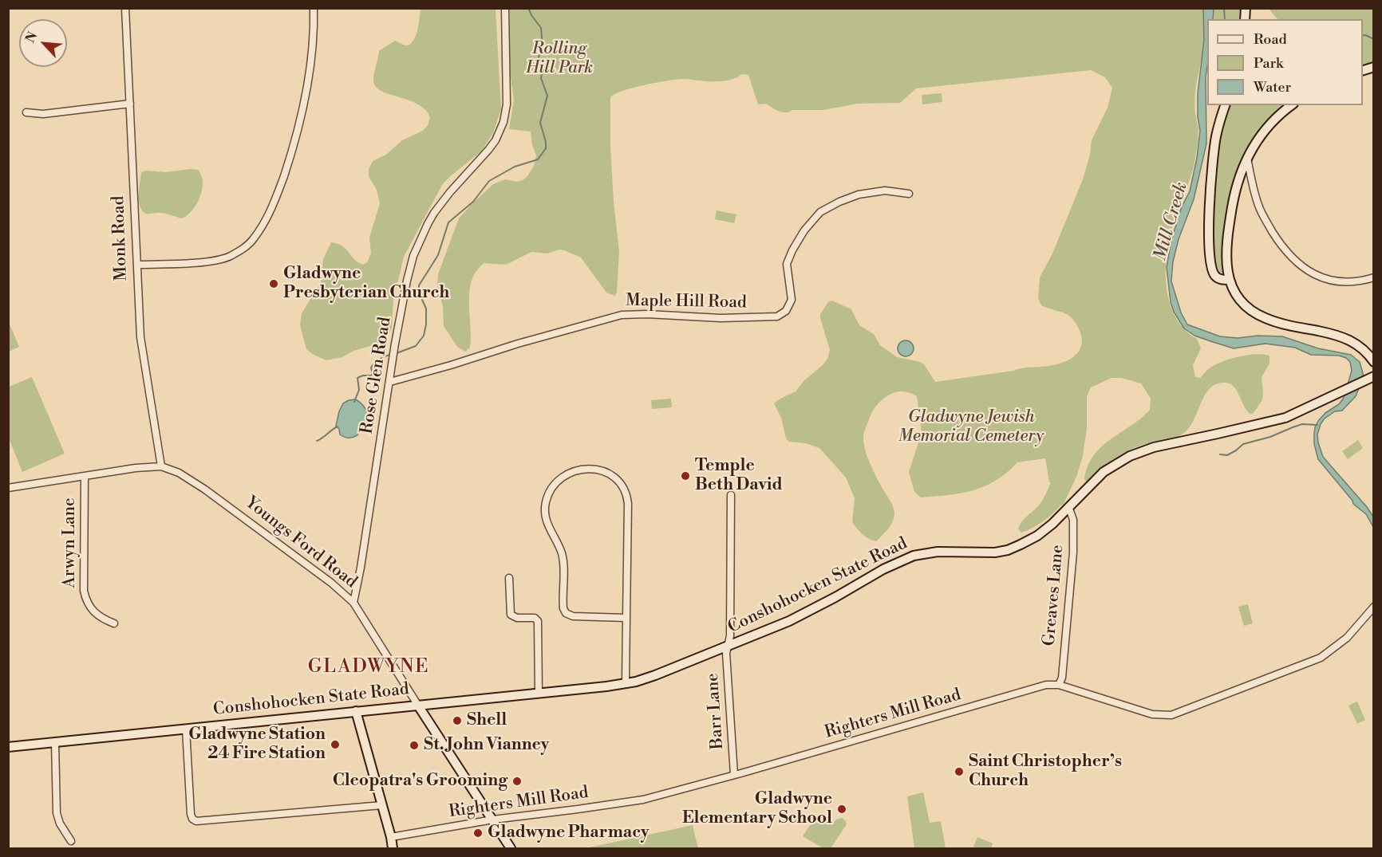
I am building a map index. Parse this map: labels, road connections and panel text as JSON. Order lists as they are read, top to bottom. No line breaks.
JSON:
{"streets":{"main road":["Youngs Ford Road","Conshohocken State Road"],"street":["Monk Road","Maple Hill Road","Rose Glen Road","Arwyn Lane","Greaves Lane","Barr Lane","Righters Mill Road"]},"crossings":[["Monk Road","Youngs Ford Road"],["Maple Hill Road","Rose Glen Road"],["Rose Glen Road","Youngs Ford Road"],["Arwyn Lane","Youngs Ford Road"],["Youngs Ford Road","Conshohocken State Road"],["Youngs Ford Road","Righters Mill Road"],["Conshohocken State Road","Greaves Lane"],["Conshohocken State Road","Barr Lane"],["Greaves Lane","Righters Mill Road"],["Barr Lane","Righters Mill Road"]],"districts":["GLADWYNE"],"water":["Mill Creek"],"parks":["Rolling Hill Park","Gladwyne Jewish Memorial Cemetery"],"places":["Gladwyne Presbyterian Church","Temple Beth David","Shell","Gladwyne Station 24 Fire Station","St. John Vianney","Saint Christopher’s Church","Cleopatra's Grooming","Gladwyne Elementary School","Gladwyne Pharmacy"],"legend":["Road","Park","Water"],"north":"top left"}
